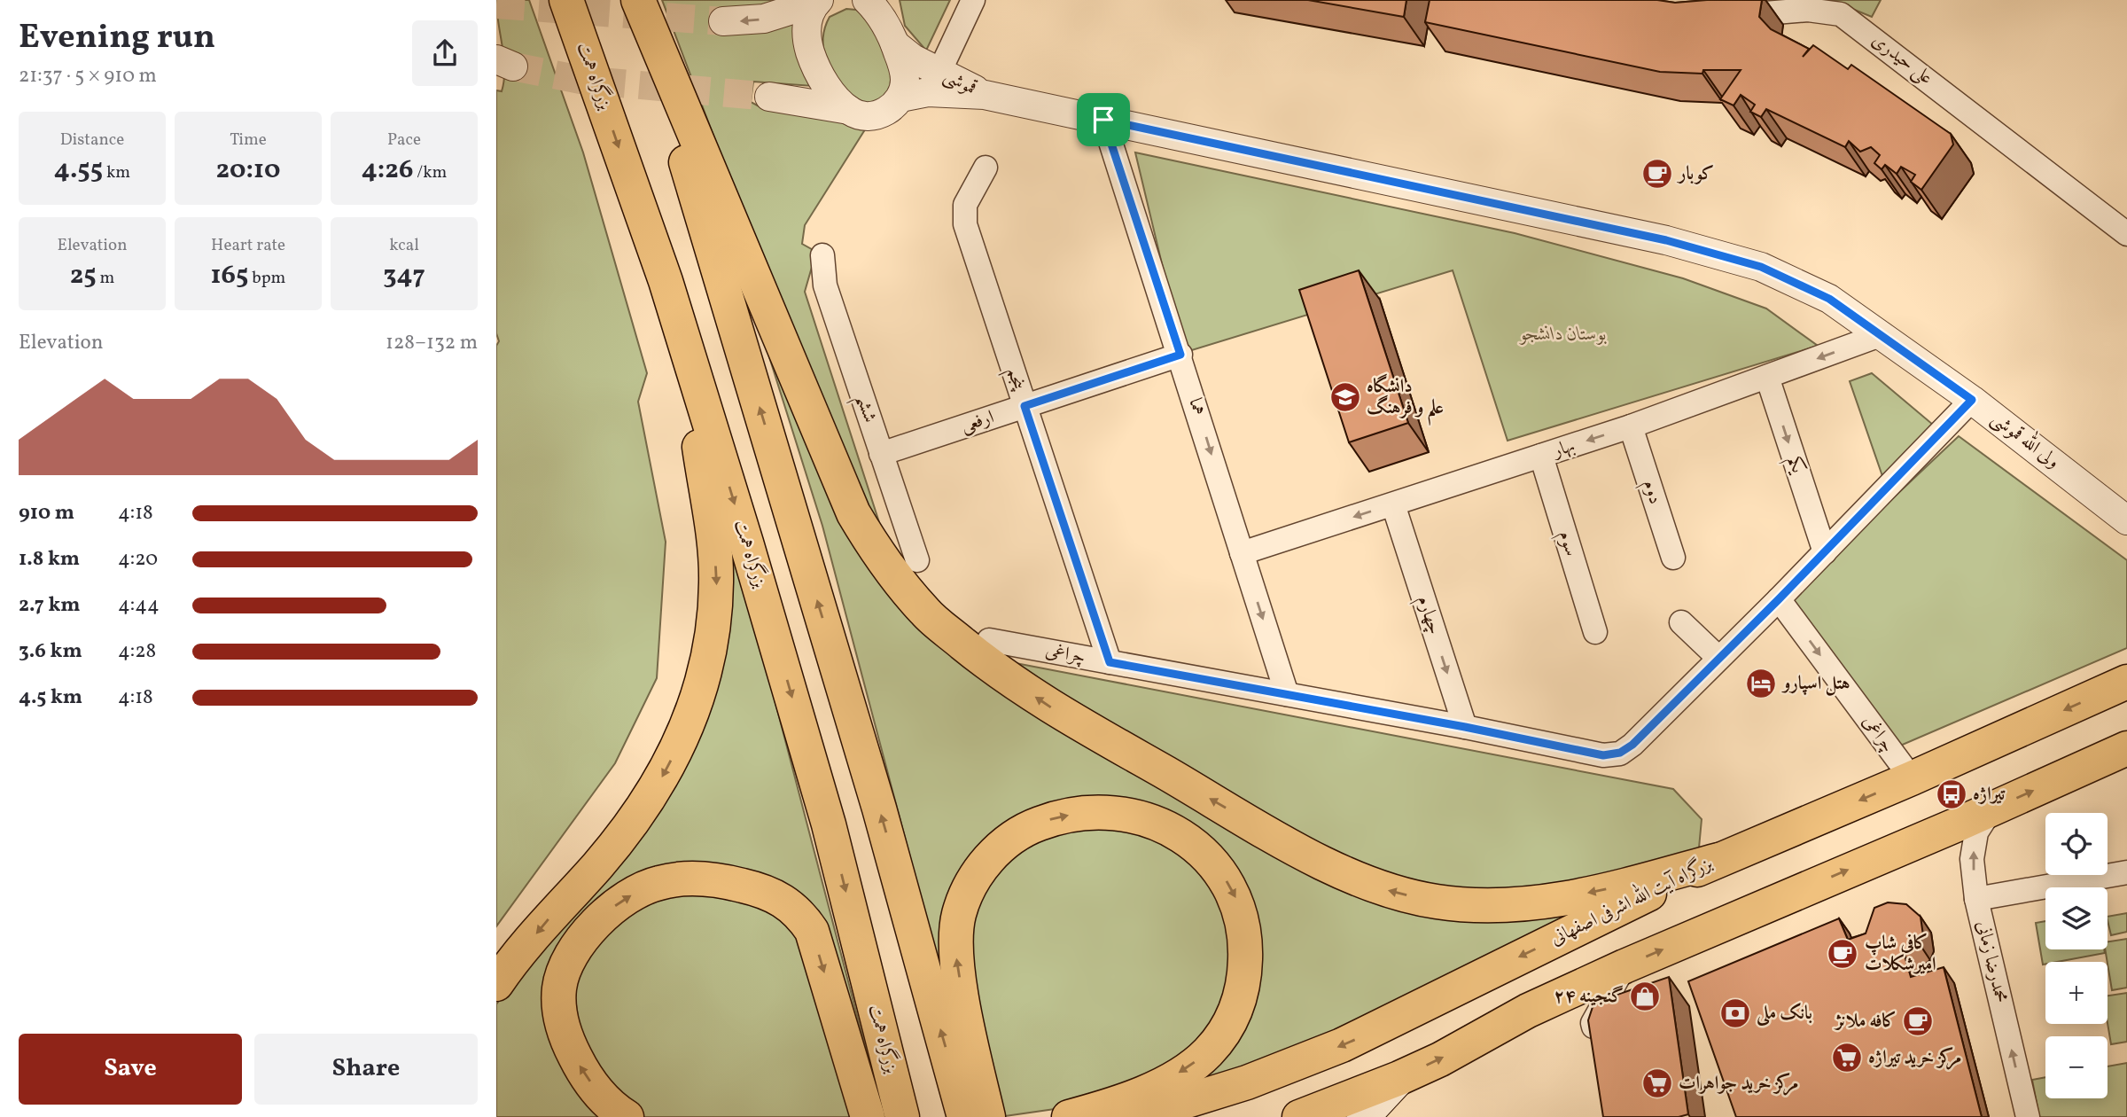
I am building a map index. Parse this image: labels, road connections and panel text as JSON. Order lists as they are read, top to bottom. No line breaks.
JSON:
{"streets":{"highway":["بزرگراه همت","بزرگراه آیت الله اشرفی اصفهانی"],"street":["علی حیدری","قموشی","پنجم","هما","ششم","ارفعی","ولی الله قموشی","بهار","یکم","دوم","سوم","چهارم","چراغی","محمدرضا زمانی"]},"crossings":[["قموشی","ولی الله قموشی"],["پنجم","ارفعی"],["پنجم","چراغی"],["هما","ارفعی"],["هما","ولی الله قموشی"],["هما","بهار"],["هما","چراغی"],["ششم","ارفعی"],["ولی الله قموشی","بهار"],["ولی الله قموشی","چراغی"],["بهار","یکم"],["بهار","دوم"],["بهار","سوم"],["بهار","چهارم"],["یکم","چراغی"],["چهارم","چراغی"],["چراغی","بزرگراه آیت الله اشرفی اصفهانی"]],"one_way":["هما","بهار","یکم","چهارم","محمدرضا زمانی"],"parks":["بوستان دانشجو"],"places":{"cafe":["کوبار","کافی شاپ امیرشکلات","کافه ملانژ"],"school or university":["دانشگاه علم و فرهنگ"],"hotel":["هتل اسپارو"],"bus stop":["تیراژه"],"shop":["گنجینه ۲۴"],"bank":["بانک ملی"],"supermarket":["مرکز خرید تیراژه","مرکز خرید جواهرات"]},"page":{"heading":["Evening run","21:37 · 5 × 910 m"],"stats":[["Distance","4.55 km"],["Time","20:10"],["Pace","4:26 /km"],["Elevation","25 m"],["Heart rate","165 bpm"],["kcal","347"]],"chart":["Elevation","128–132 m"],"list":[{"name":"910 m","note":"4:18"},{"name":"1.8 km","note":"4:20"},{"name":"2.7 km","note":"4:44"},{"name":"3.6 km","note":"4:28"},{"name":"4.5 km","note":"4:18"}],"map_buttons":["+","−"],"buttons":["Save","Share"]}}
